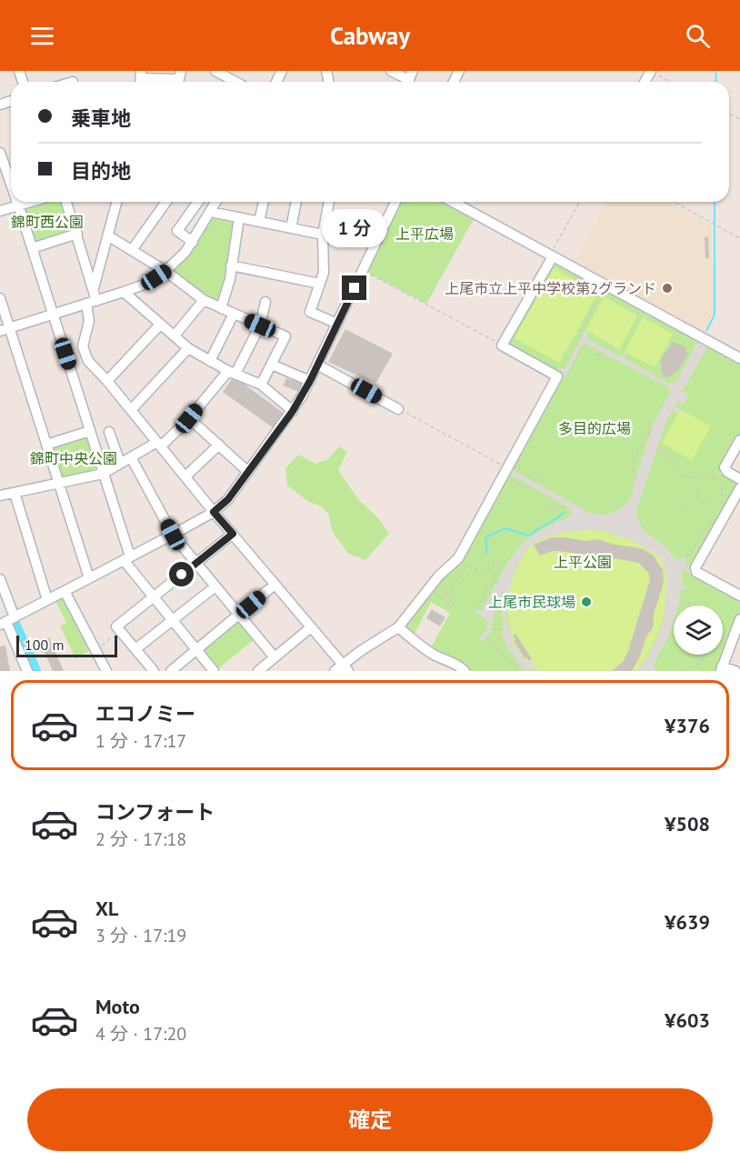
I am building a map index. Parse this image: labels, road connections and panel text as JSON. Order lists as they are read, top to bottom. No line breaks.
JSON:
{"parks":["錦町西公園","上平広場","多目的広場","錦町中央公園","上平公園"],"places":["上尾市立上平中学校第2グランド","上尾市民球場"],"scale_bar":"100 m","page":{"header":"Cabway","banner":["乗車地","目的地"],"bubble":"1 分","scale":"100 m","list":[{"name":"エコノミー","note":"1 分 · 17:17","value":"¥376"},{"name":"コンフォート","note":"2 分 · 17:18","value":"¥508"},{"name":"XL","note":"3 分 · 17:19","value":"¥639"},{"name":"Moto","note":"4 分 · 17:20","value":"¥603"}],"buttons":"確定"}}
